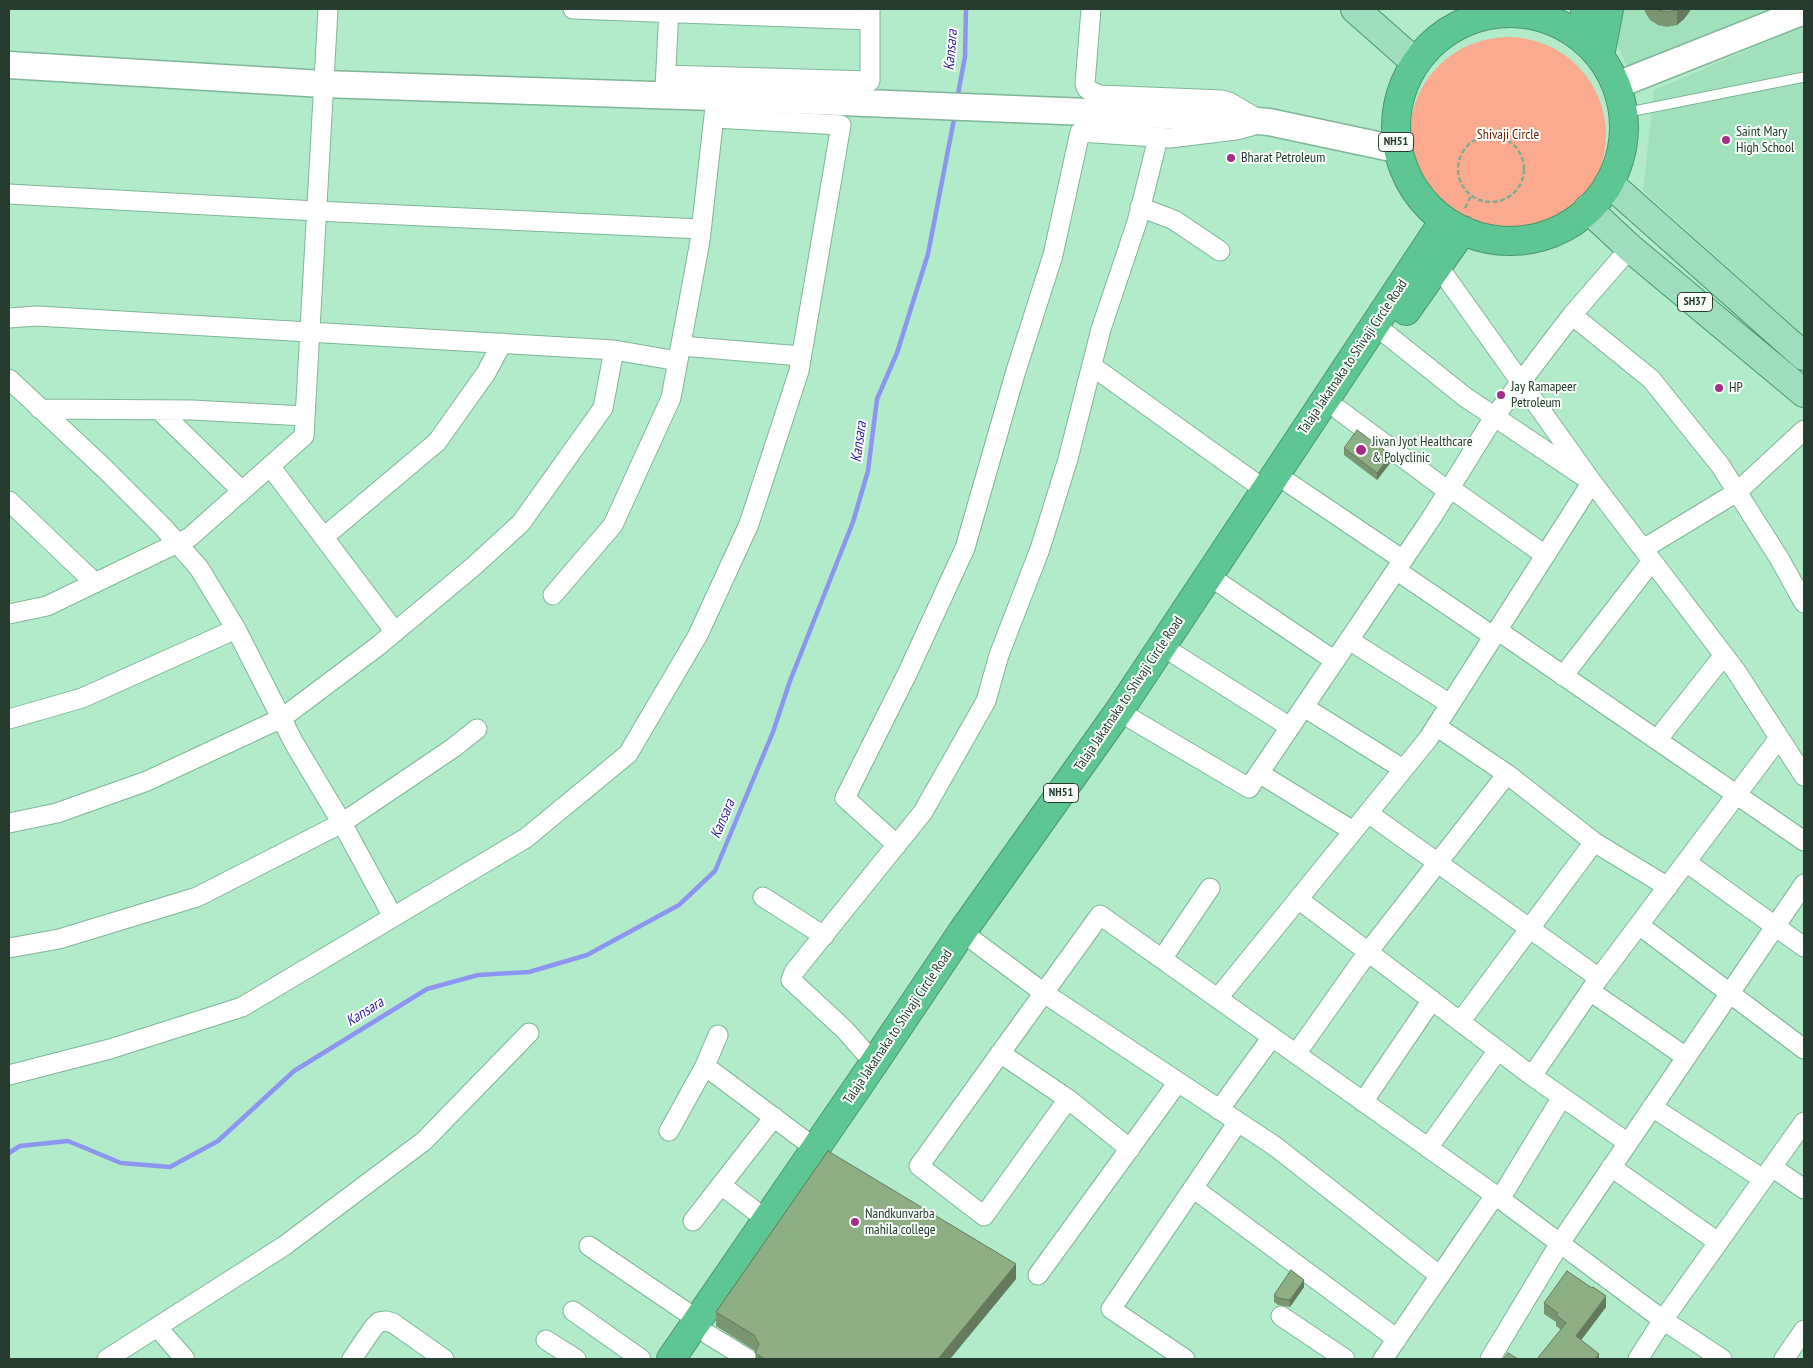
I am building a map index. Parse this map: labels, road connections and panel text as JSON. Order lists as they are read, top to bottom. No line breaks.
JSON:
{"streets":{"highway":["NH51","Talaja Jakatnaka to Shivaji Circle Road"],"main road":["SH37"]},"crossings":[["NH51","SH37"],["NH51","Talaja Jakatnaka to Shivaji Circle Road"]],"water":["Kansara"],"parks":["Shivaji Circle"],"places":["Saint Mary High School","Bharat Petroleum","HP","Jay Ramapeer Petroleum","Jivan Jyot Healthcare & Polyclinic","Nandkunvarba mahila college"]}
